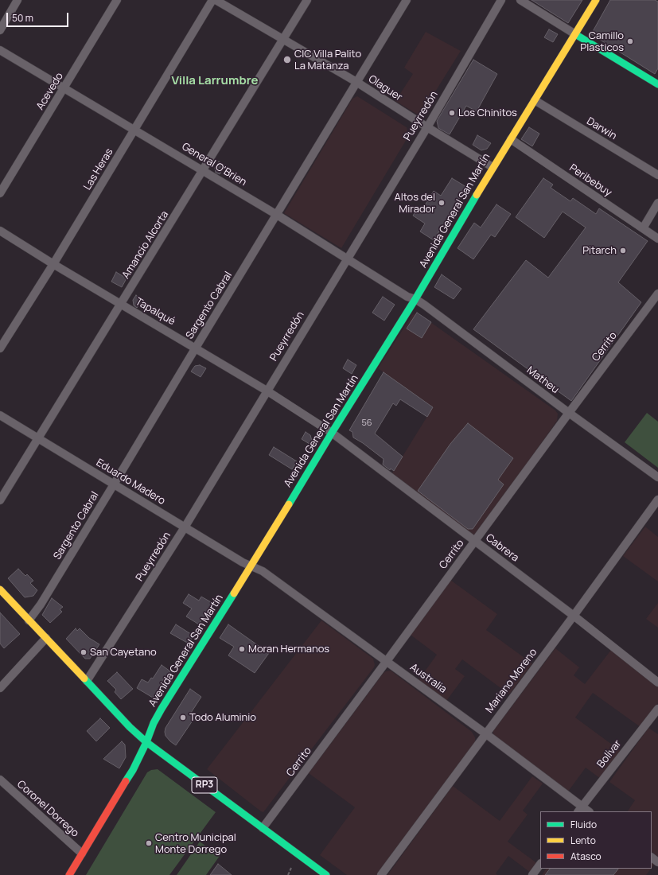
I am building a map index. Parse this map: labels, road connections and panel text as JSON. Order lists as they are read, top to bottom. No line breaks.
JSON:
{"streets":{"main road":["Avenida General San Martín","RP3"],"street":["Olaguer","Acevedo","Pueyrredón","Darwin","General O'Brien","Las Heras","Peribebuy","Amancio Alcorta","Sargento Cabral","Tapalqué","Cerrito","Matheu","Eduardo Madero","Cabrera","Australia","Mariano Moreno","Bolívar","Coronel Dorrego"]},"crossings":[["Olaguer","Pueyrredón"],["Olaguer","Avenida General San Martín"],["Olaguer","Amancio Alcorta"],["Olaguer","Sargento Cabral"],["Acevedo","General O'Brien"],["Pueyrredón","General O'Brien"],["Pueyrredón","Tapalqué"],["Pueyrredón","Eduardo Madero"],["Pueyrredón","RP3"],["Darwin","Avenida General San Martín"],["General O'Brien","Las Heras"],["General O'Brien","Avenida General San Martín"],["General O'Brien","Amancio Alcorta"],["General O'Brien","Sargento Cabral"],["General O'Brien","Matheu"],["Las Heras","Tapalqué"],["Peribebuy","Avenida General San Martín"],["Avenida General San Martín","Tapalqué"],["Avenida General San Martín","Matheu"],["Avenida General San Martín","Eduardo Madero"],["Avenida General San Martín","Cabrera"],["Avenida General San Martín","Australia"],["Avenida General San Martín","RP3"],["Avenida General San Martín","Coronel Dorrego"],["Amancio Alcorta","Tapalqué"],["Amancio Alcorta","Eduardo Madero"],["Sargento Cabral","Tapalqué"],["Sargento Cabral","Eduardo Madero"],["Sargento Cabral","RP3"],["Tapalqué","Cabrera"],["Cerrito","Matheu"],["Cerrito","Cabrera"],["Cerrito","Australia"],["Cerrito","RP3"],["Eduardo Madero","Australia"],["Cabrera","Mariano Moreno"],["Australia","Mariano Moreno"],["Australia","Bolívar"]],"districts":["Villa Larrumbre"],"places":["Camillo Plasticos","CIC Villa Palito La Matanza","Los Chinitos","Altos del Mirador","Pitarch","Moran Hermanos","San Cayetano","Todo Aluminio","Centro Municipal Monte Dorrego"],"house_numbers":["56"],"legend":["Fluido","Lento","Atasco"],"scale_bar":"50 m"}
